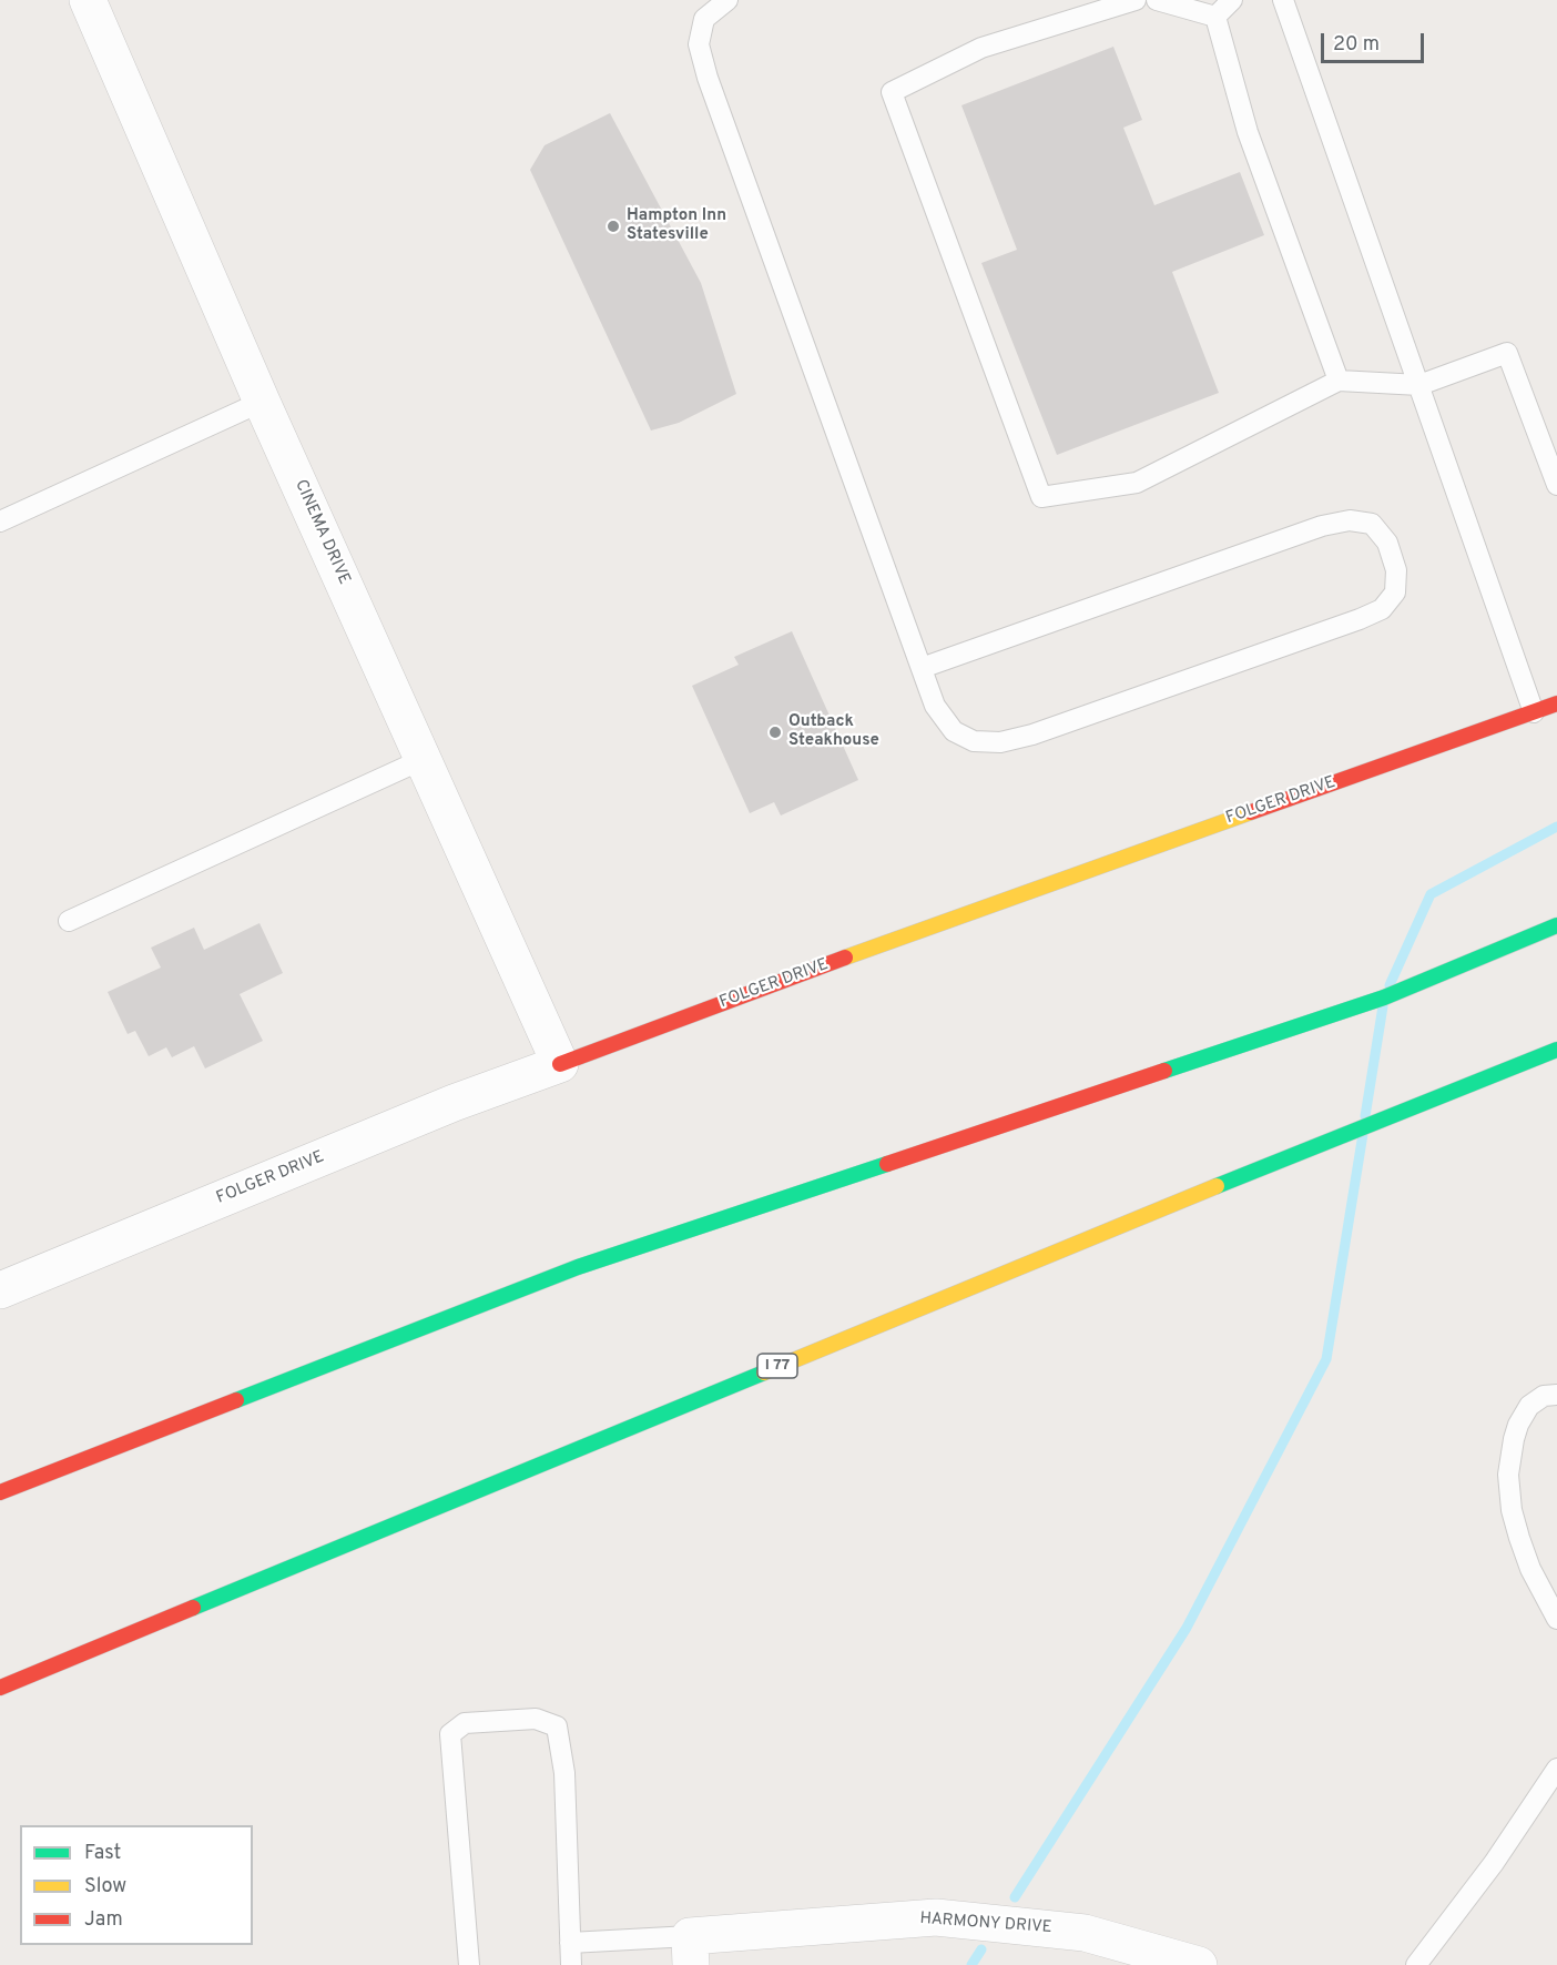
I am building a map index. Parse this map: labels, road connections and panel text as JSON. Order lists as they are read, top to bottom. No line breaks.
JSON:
{"streets":{"main road":["FOLGER DRIVE","I 77"],"street":["CINEMA DRIVE","HARMONY DRIVE"]},"crossings":[["CINEMA DRIVE","FOLGER DRIVE"]],"places":["Hampton Inn Statesville","Outback Steakhouse"],"legend":["Fast","Slow","Jam"],"scale_bar":"20 m"}
